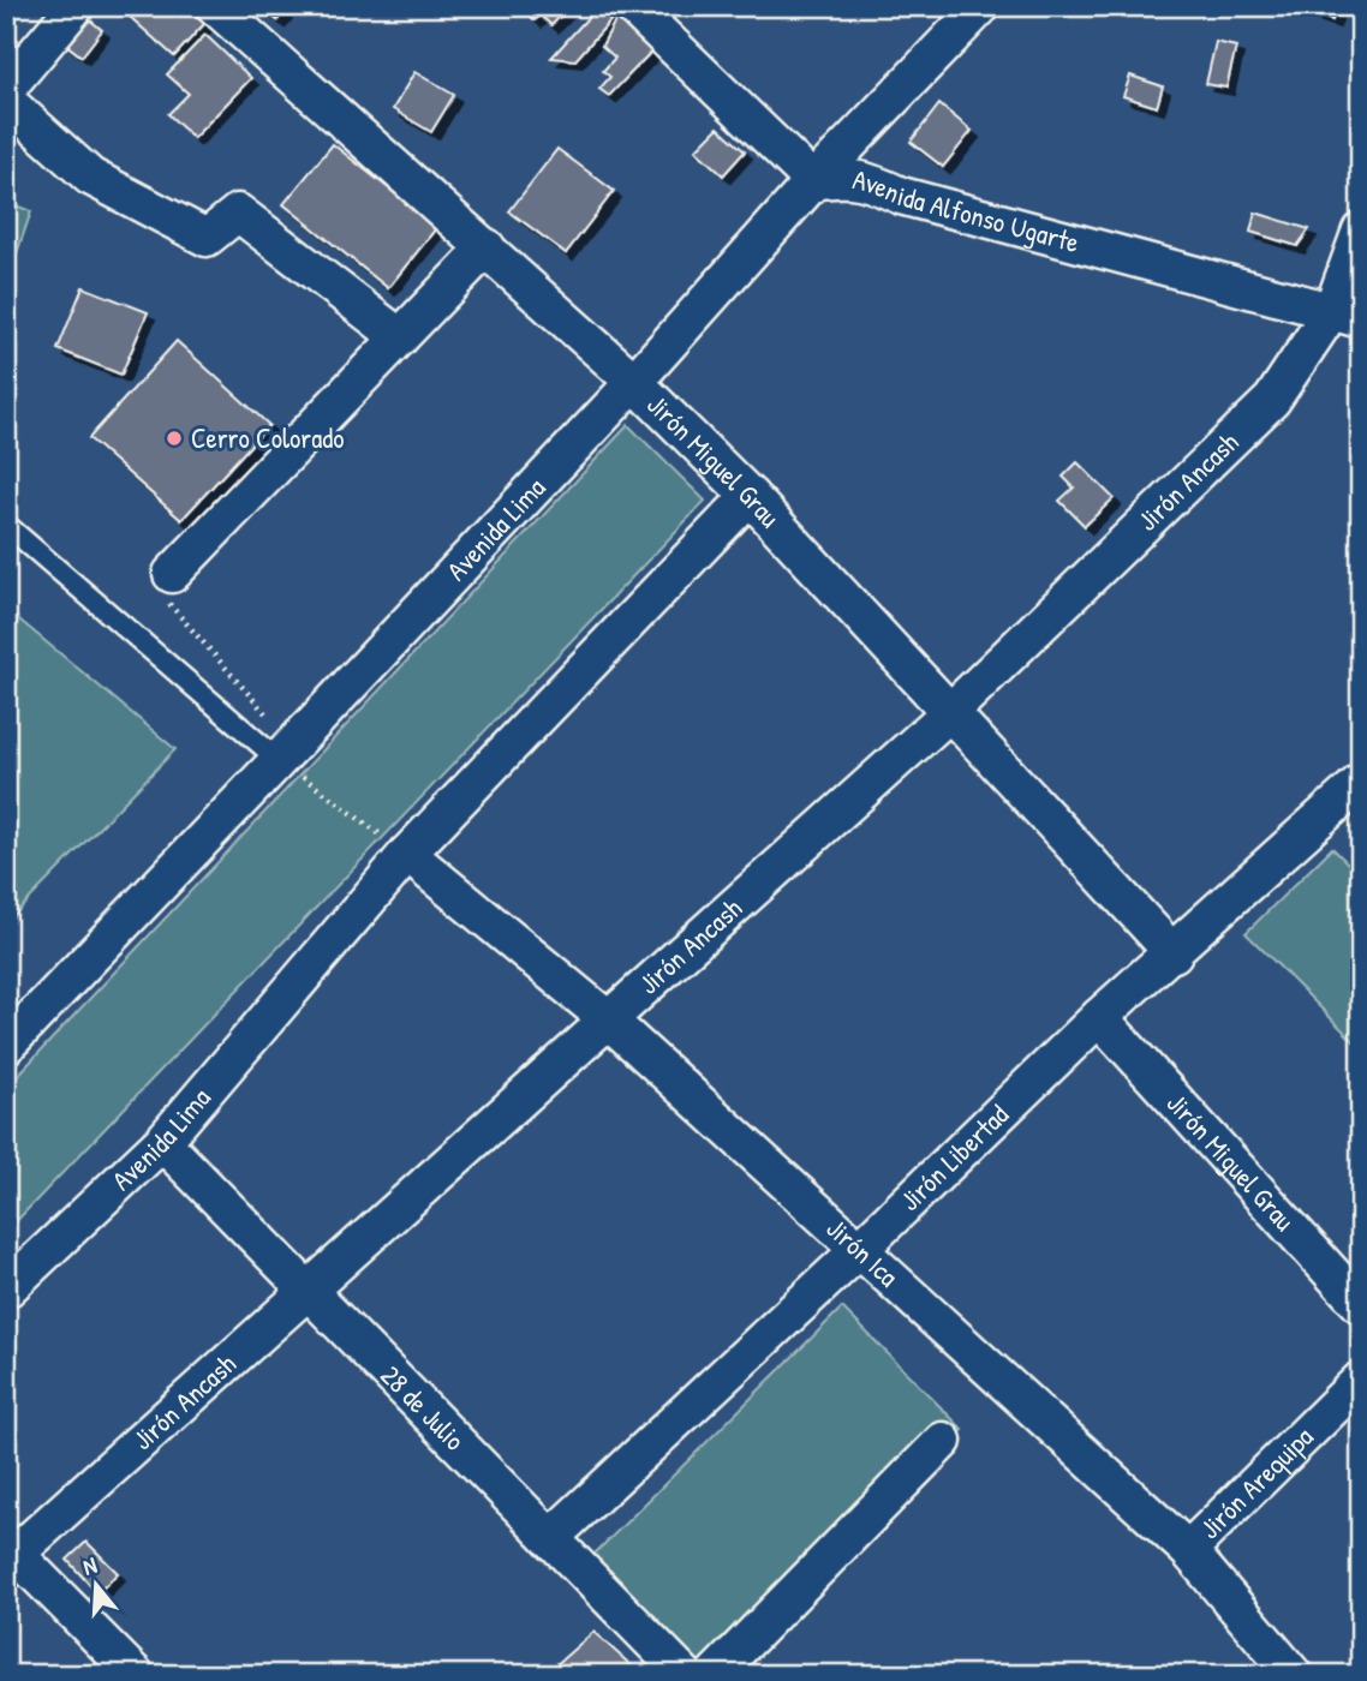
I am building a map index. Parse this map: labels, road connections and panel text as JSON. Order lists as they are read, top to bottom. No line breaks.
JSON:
{"streets":{"street":["Avenida Alfonso Ugarte","Jirón Miguel Grau","Jirón Ancash","Avenida Lima","Jirón Libertad","Jirón Ica","28 de Julio","Jirón Arequipa"]},"crossings":[["Avenida Alfonso Ugarte","Jirón Ancash"],["Avenida Alfonso Ugarte","Avenida Lima"],["Jirón Miguel Grau","Jirón Ancash"],["Jirón Miguel Grau","Avenida Lima"],["Jirón Miguel Grau","Jirón Libertad"],["Jirón Ancash","Jirón Ica"],["Jirón Ancash","28 de Julio"],["Avenida Lima","Jirón Ica"],["Avenida Lima","28 de Julio"],["Jirón Libertad","Jirón Ica"],["Jirón Libertad","28 de Julio"],["Jirón Ica","Jirón Arequipa"]],"places":["Cerro Colorado"],"north":"top"}
